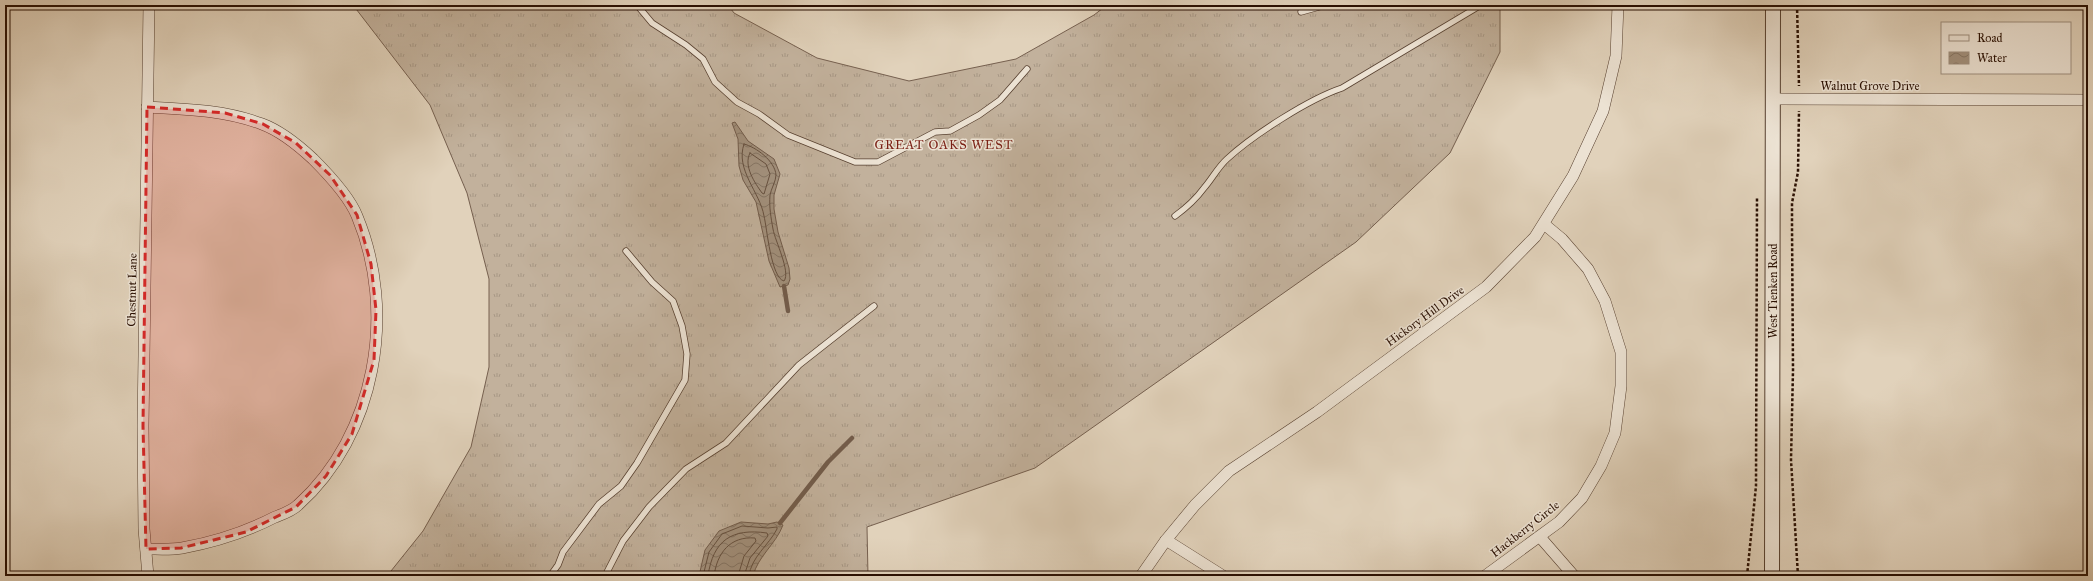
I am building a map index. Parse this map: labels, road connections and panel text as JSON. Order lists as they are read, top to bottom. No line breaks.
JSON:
{"streets":{"street":["Walnut Grove Drive","Chestnut Lane","West Tienken Road","Hickory Hill Drive","Hackberry Circle"]},"crossings":[["Walnut Grove Drive","West Tienken Road"],["Hickory Hill Drive","Hackberry Circle"]],"districts":["GREAT OAKS WEST"],"legend":["Road","Water"]}
